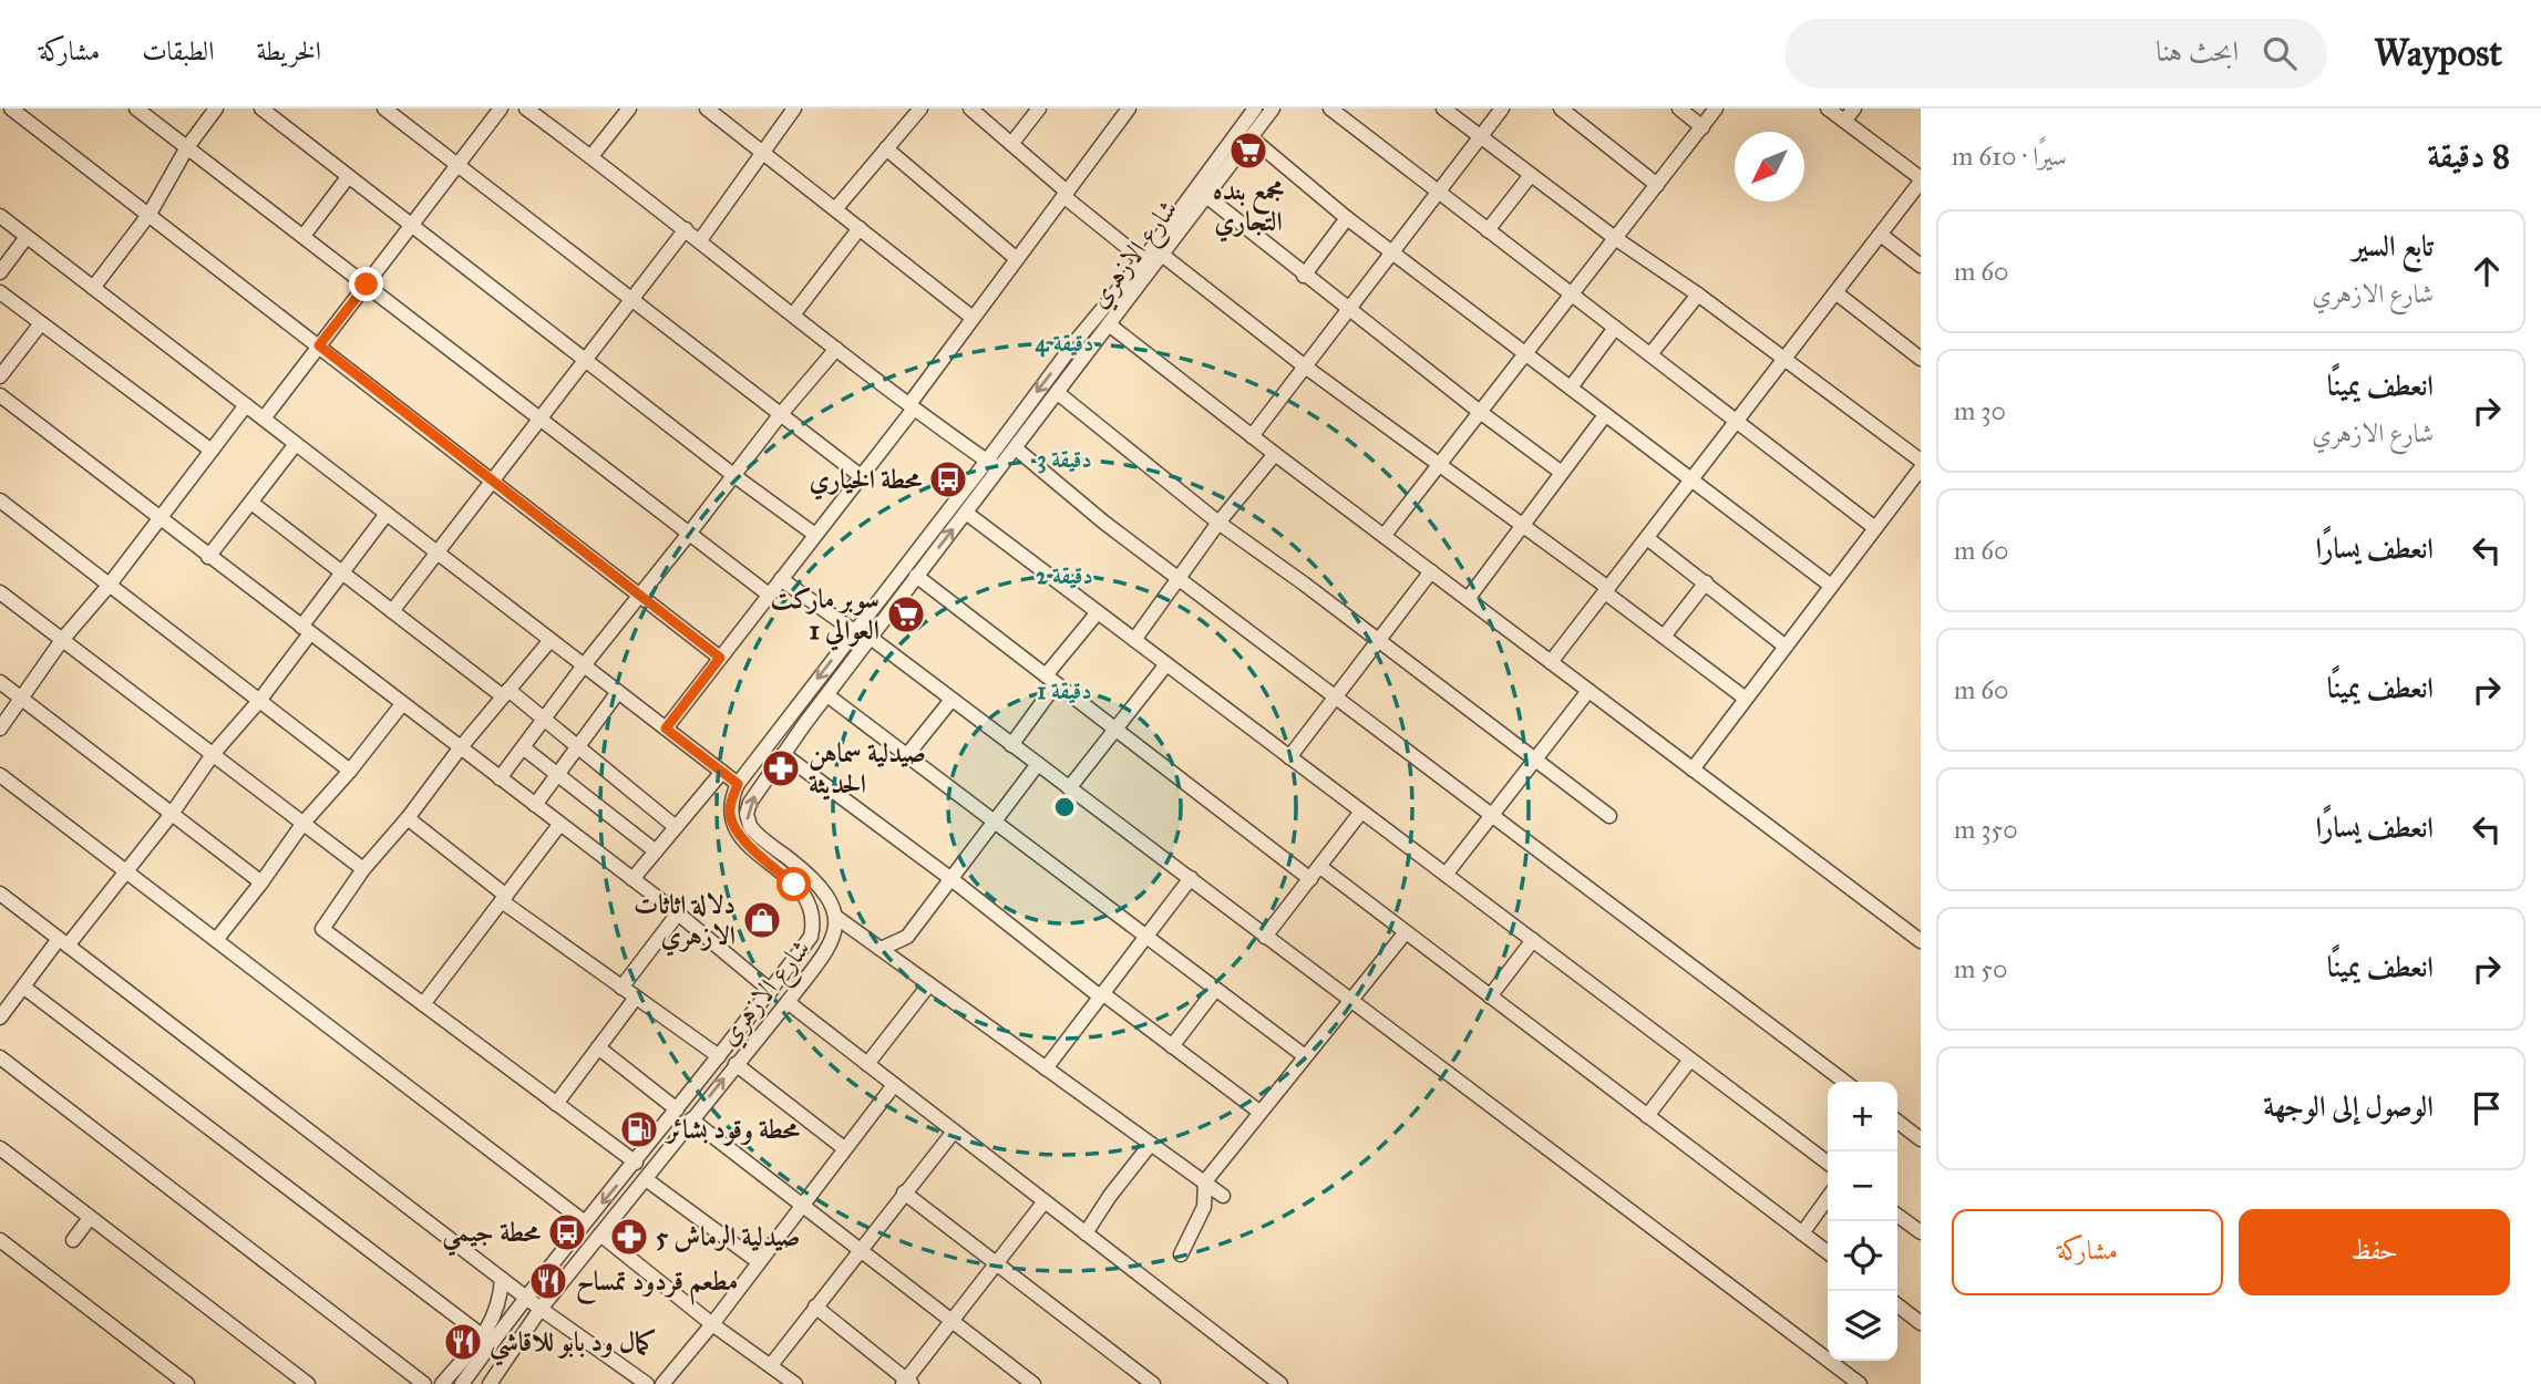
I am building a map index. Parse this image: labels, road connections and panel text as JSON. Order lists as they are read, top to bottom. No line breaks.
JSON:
{"streets":{"street":["شارع الازهري"]},"places":{"supermarket":["مجمع بنده التجاري","سوبر ماركت العوالي 1"],"bus stop":["محطة الخياري","محطة جيمي"],"pharmacy":["صيدلية سماهن الحديثة","صيدلية الرماش 5"],"shop":["دلالة اثاثات الازهري"],"fuel station":["محطة وقود بشائر"],"restaurant":["مطعم قردود تمساح","كمال ود بابو للاقاشي"]},"north":"bottom left","page":{"header":"Waypost","search":"ابحث هنا","nav":["الخريطة","الطبقات","مشاركة"],"heading":["8 دقيقة","سيرًا · 610 m"],"list":[["تابع السير","شارع الازهري","60 m"],["انعطف يمينًا","شارع الازهري","30 m"],["انعطف يسارًا","60 m"],["انعطف يمينًا","60 m"],["انعطف يسارًا","350 m"],["انعطف يمينًا","50 m"],"الوصول إلى الوجهة"],"map_buttons":["+","−"],"buttons":["حفظ","مشاركة"]},"rings":["4 دقيقة","3 دقيقة","2 دقيقة","1 دقيقة"]}
